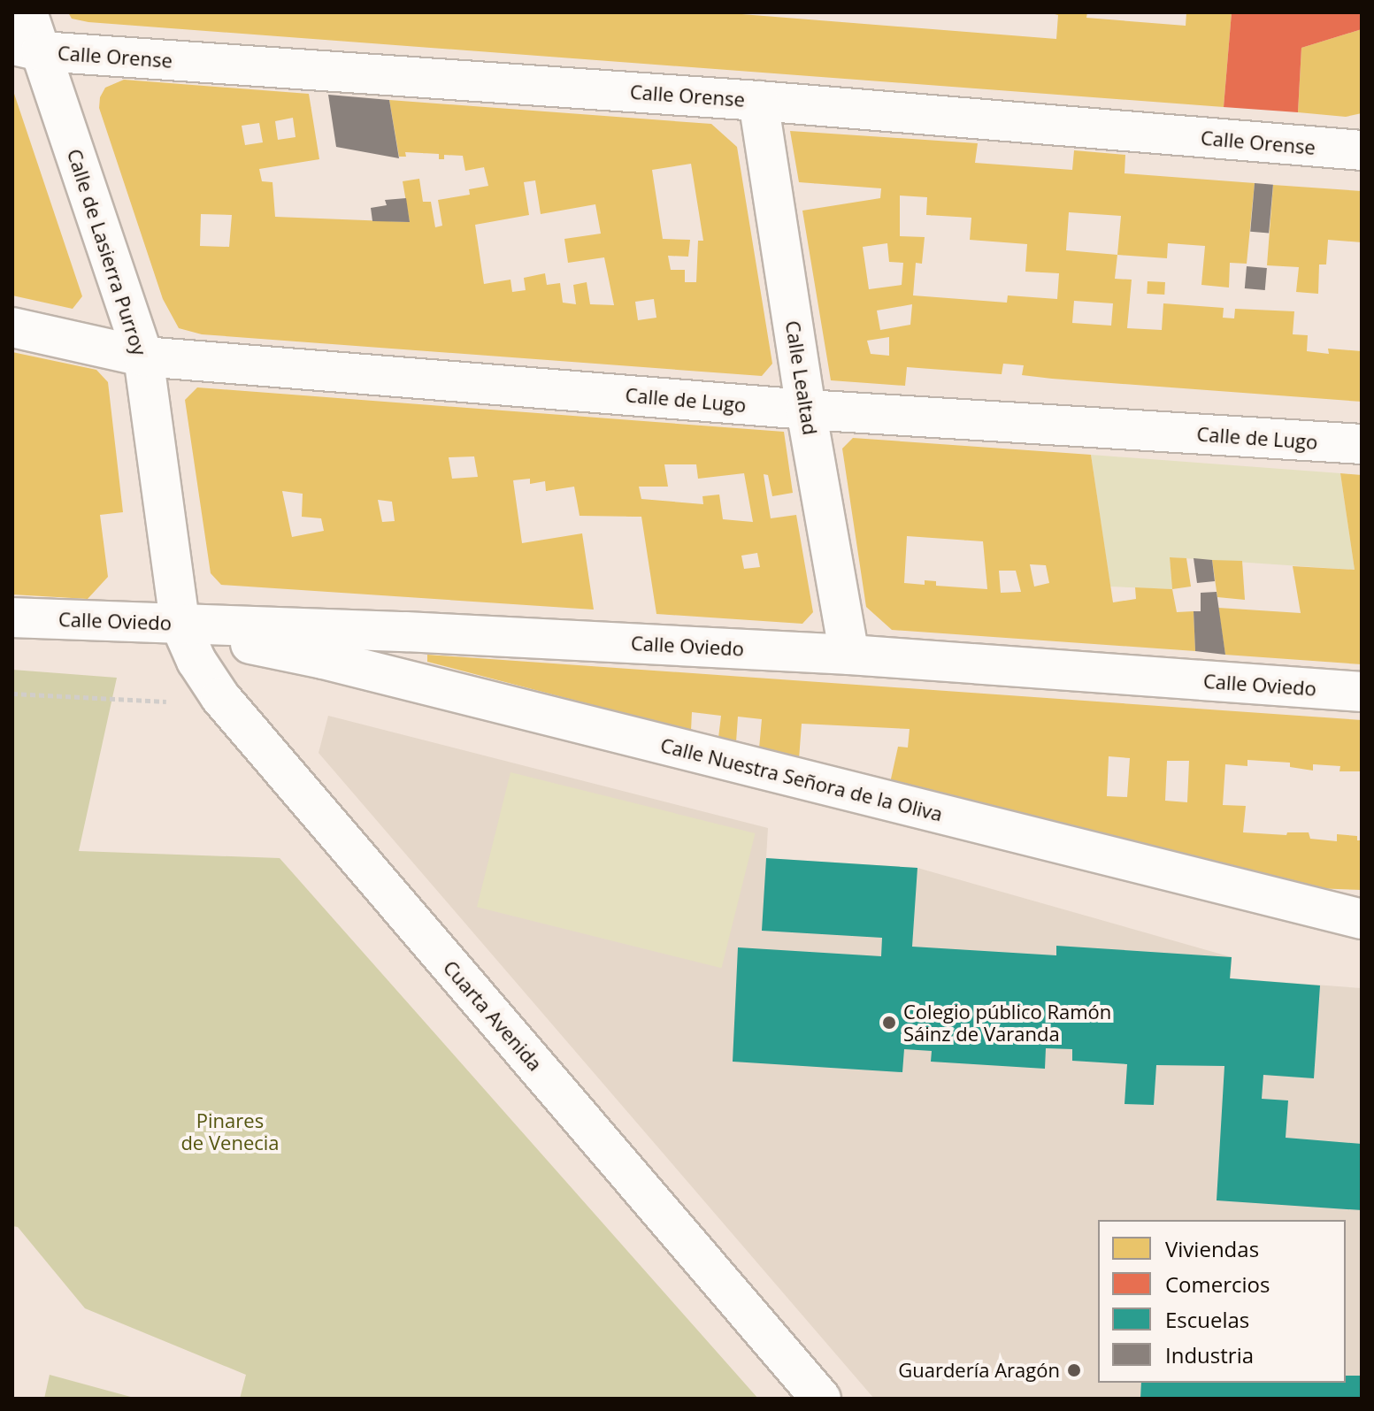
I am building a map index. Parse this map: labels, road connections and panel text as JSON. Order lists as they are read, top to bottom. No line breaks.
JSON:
{"streets":{"street":["Calle Orense","Calle de Lasierra Purroy","Calle Lealtad","Calle de Lugo","Calle Oviedo","Calle Nuestra Señora de la Oliva","Cuarta Avenida"]},"crossings":[["Calle Orense","Calle de Lasierra Purroy"],["Calle Orense","Calle Lealtad"],["Calle de Lasierra Purroy","Calle de Lugo"],["Calle de Lasierra Purroy","Calle Oviedo"],["Calle de Lasierra Purroy","Cuarta Avenida"],["Calle Lealtad","Calle de Lugo"],["Calle Lealtad","Calle Oviedo"],["Calle Oviedo","Cuarta Avenida"]],"parks":["Pinares de Venecia"],"places":["Colegio público Ramón Sáinz de Varanda","Guardería Aragón"],"legend":["Viviendas","Comercios","Escuelas","Industria"]}
